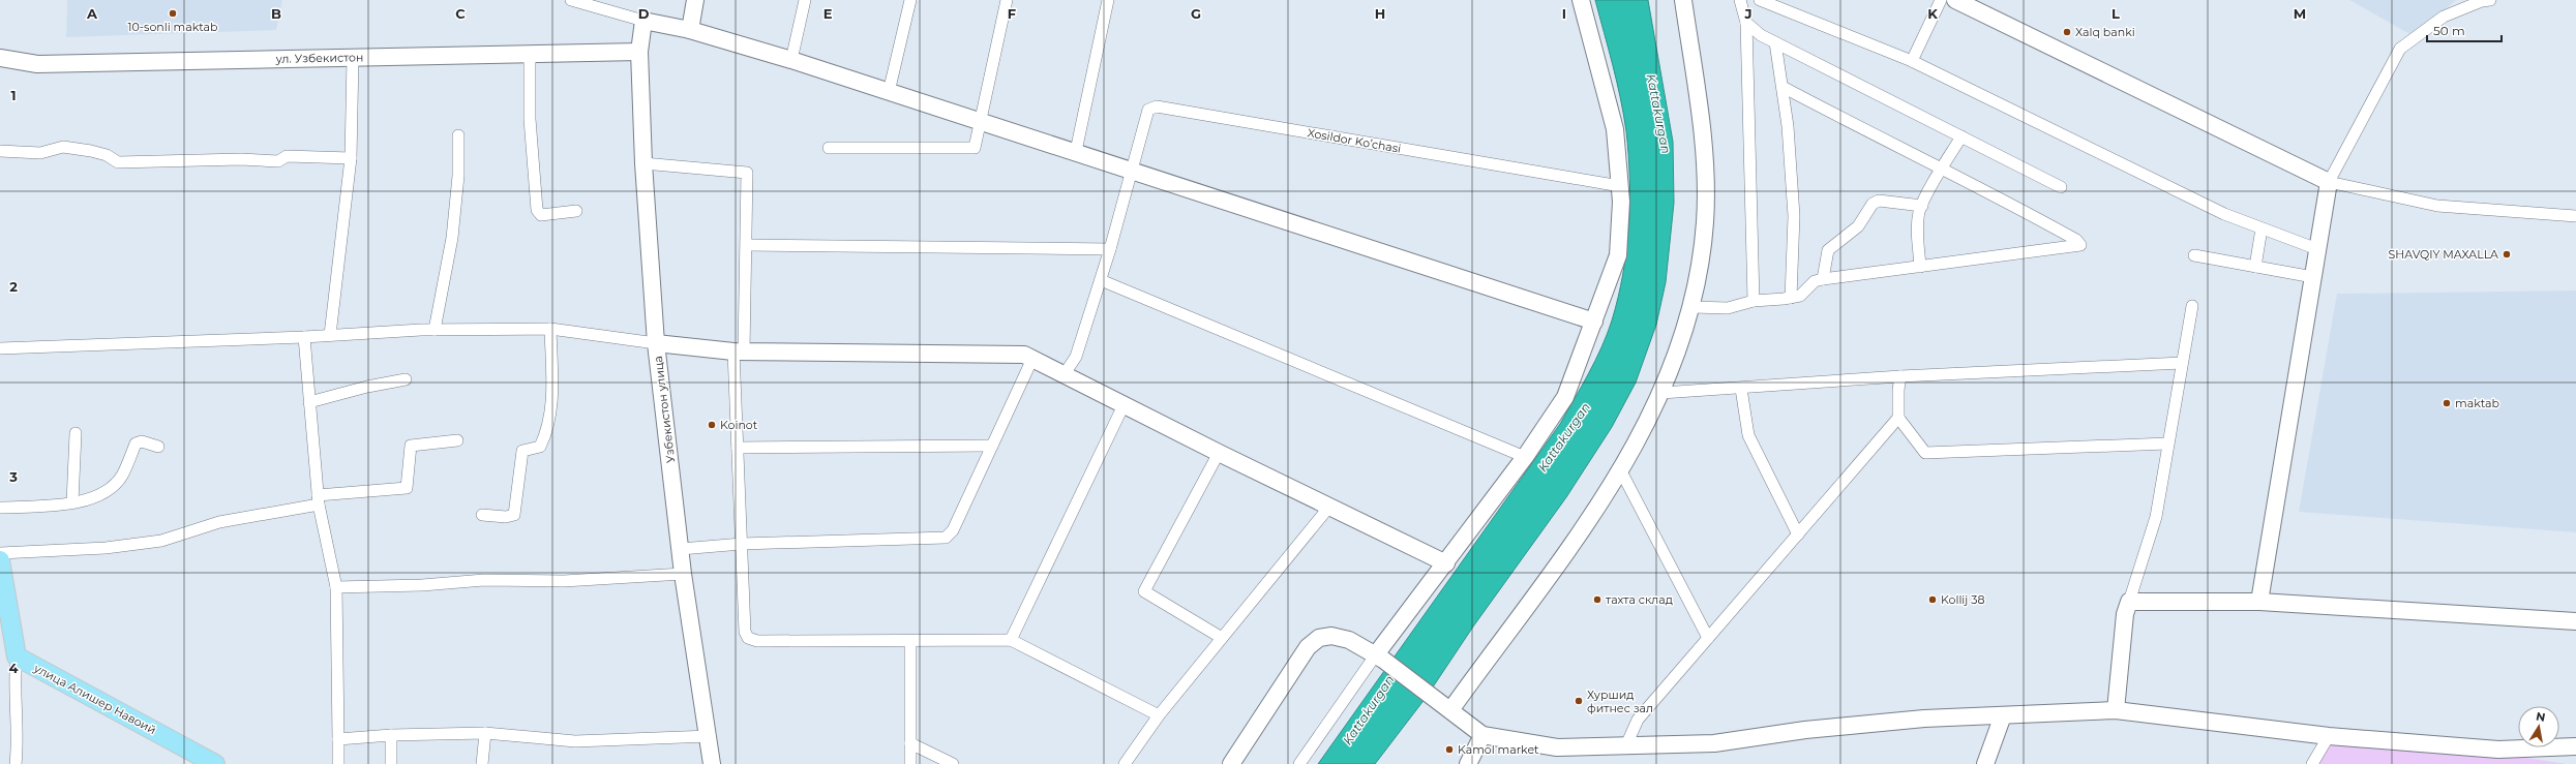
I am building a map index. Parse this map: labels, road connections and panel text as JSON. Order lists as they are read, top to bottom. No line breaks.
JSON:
{"streets":{"main road":["улица Алишер Навоий"],"street":["ул. Узбекистон","Xosildor Ko’chasi","Узбекистон улица"]},"crossings":[["ул. Узбекистон","Узбекистон улица"]],"water":["Kattakurgan"],"places":["10-sonli maktab","Xalq banki","SHAVQIY MAXALLA","maktab","Koinot","тахта склад","Kollij 38","Хуршид фитнес зал","Kamol market"],"scale_bar":"50 m","north":"top","grid":{"columns":["A","B","C","D","E","F","G","H","I","J","K","L","M"],"rows":["1","2","3","4"]}}
